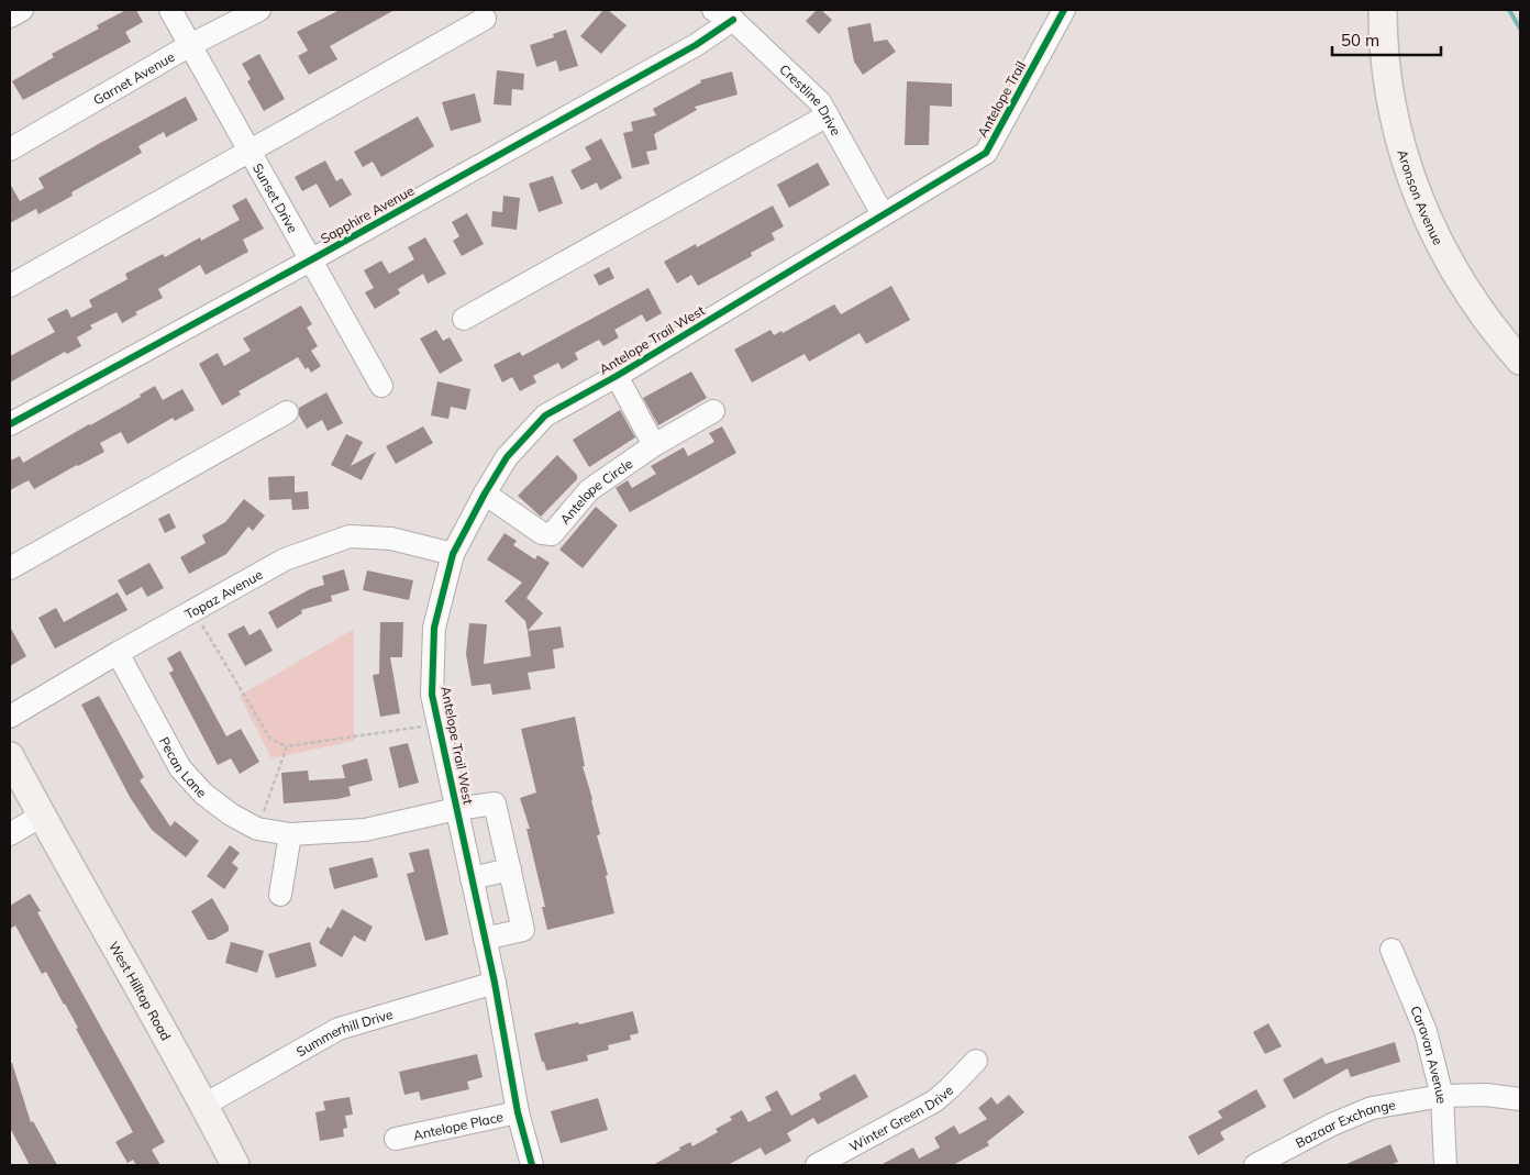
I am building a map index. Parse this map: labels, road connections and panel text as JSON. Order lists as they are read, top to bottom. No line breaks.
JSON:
{"streets":{"main road":["Aronson Avenue","West Hilltop Road"],"street":["Garnet Avenue","Antelope Trail","Crestline Drive","Sunset Drive","Sapphire Avenue","Antelope Trail West","Antelope Circle","Topaz Avenue","Pecan Lane","Summerhill Drive","Caravan Avenue","Winter Green Drive","Bazaar Exchange","Antelope Place"]},"crossings":[["Garnet Avenue","Sunset Drive"],["Antelope Trail","Crestline Drive"],["Antelope Trail","Antelope Trail West"],["Crestline Drive","Sapphire Avenue"],["Crestline Drive","Antelope Trail West"],["Sunset Drive","Sapphire Avenue"],["Antelope Trail West","Antelope Circle"],["Antelope Trail West","Topaz Avenue"],["Antelope Trail West","Pecan Lane"],["Antelope Trail West","Summerhill Drive"],["Antelope Trail West","Antelope Place"],["Topaz Avenue","Pecan Lane"],["West Hilltop Road","Summerhill Drive"],["Caravan Avenue","Bazaar Exchange"]],"scale_bar":"50 m"}
